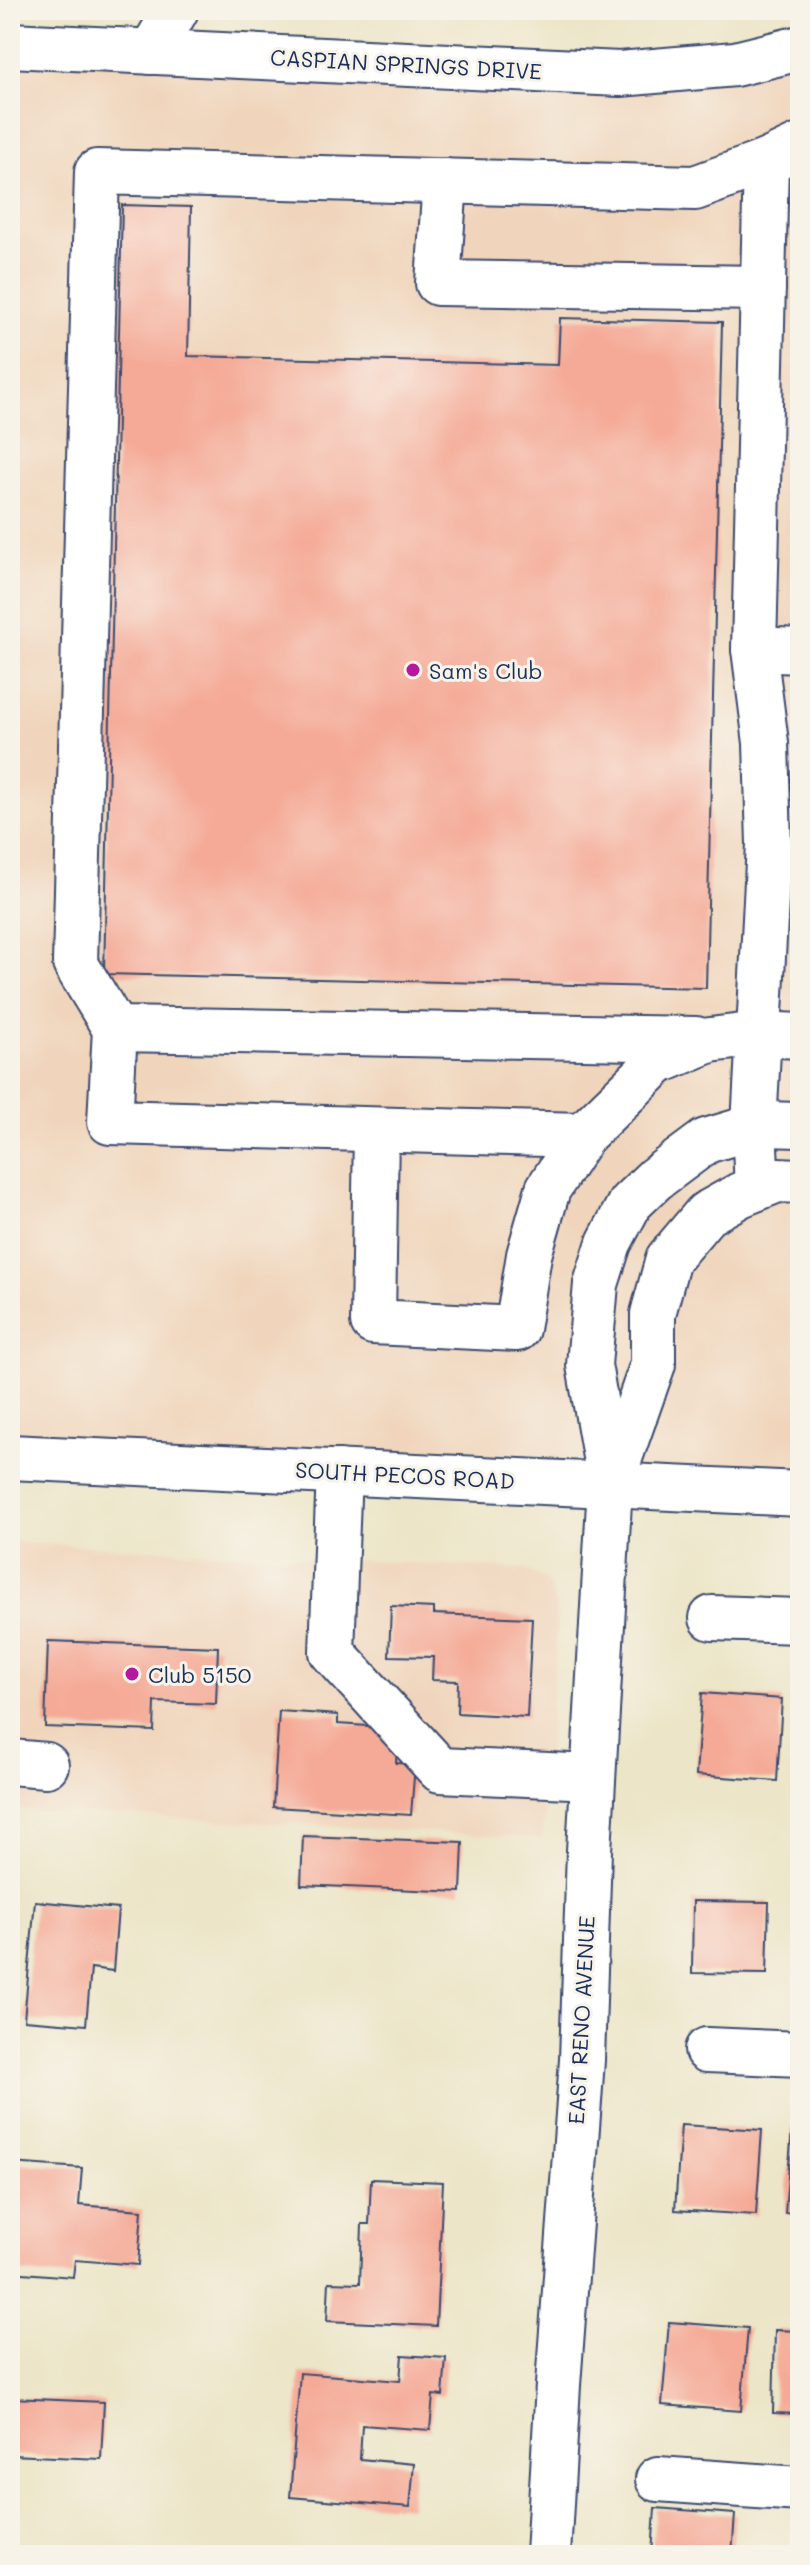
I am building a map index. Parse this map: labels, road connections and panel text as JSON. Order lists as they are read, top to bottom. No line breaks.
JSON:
{"streets":{"street":["CASPIAN SPRINGS DRIVE","SOUTH PECOS ROAD","EAST RENO AVENUE"]},"crossings":[["SOUTH PECOS ROAD","EAST RENO AVENUE"]],"places":["Sam's Club","Club 5150"]}
